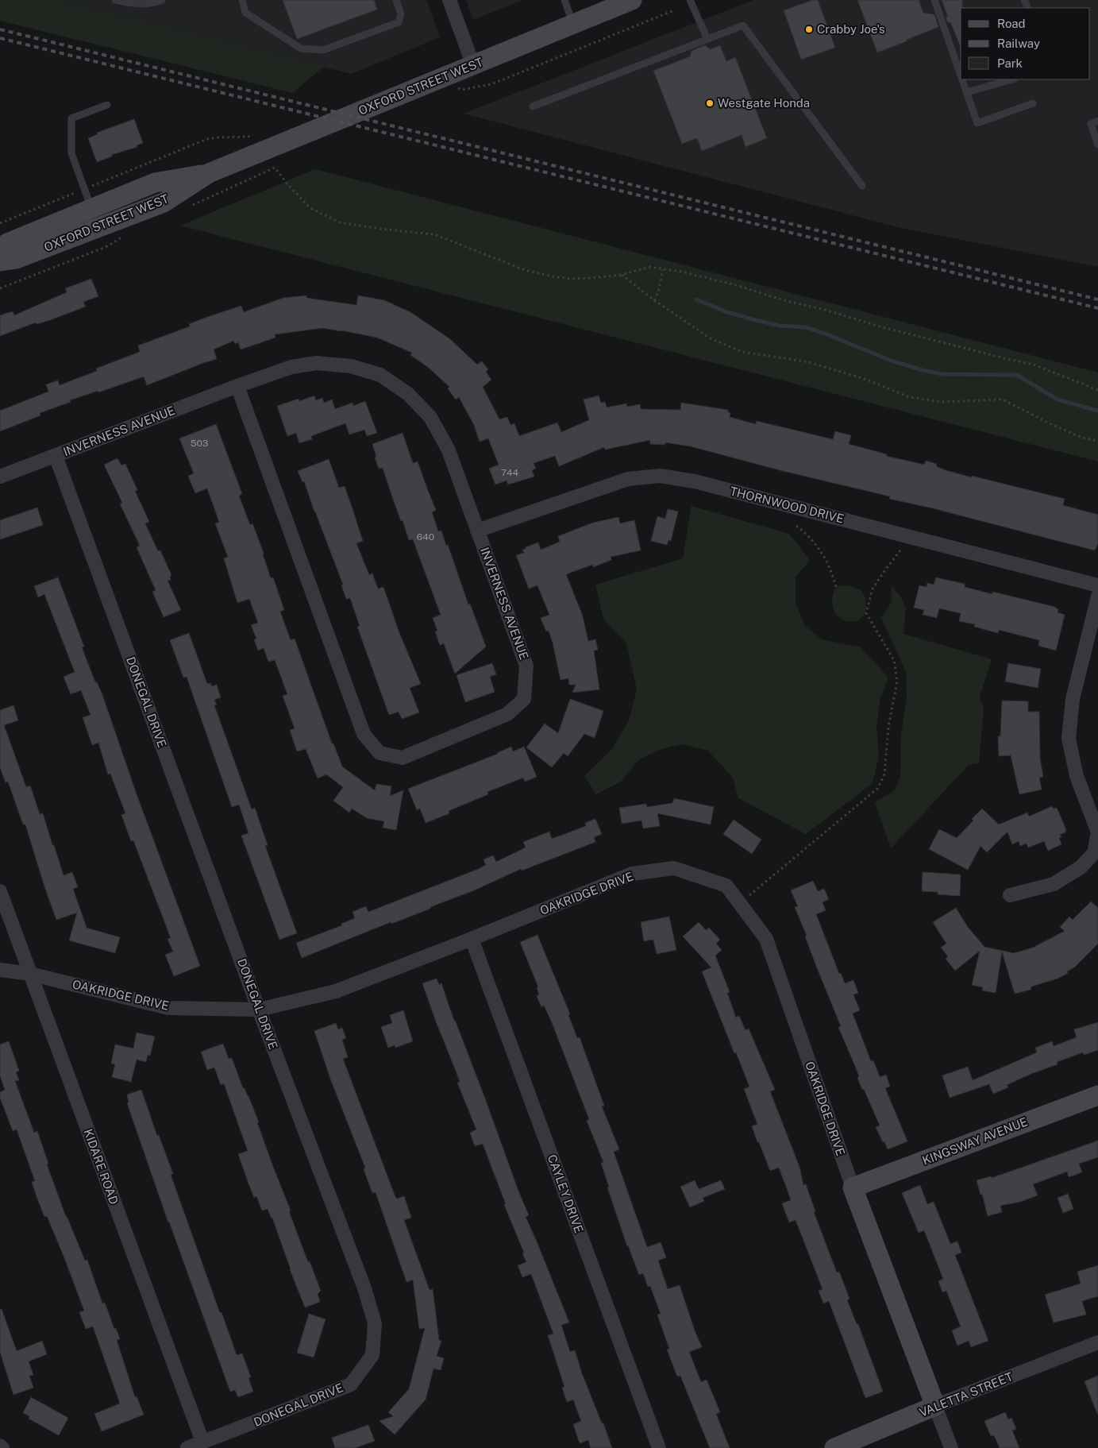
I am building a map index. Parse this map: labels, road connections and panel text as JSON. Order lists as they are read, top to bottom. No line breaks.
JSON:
{"streets":{"main road":["OXFORD STREET WEST","OAKRIDGE DRIVE","KINGSWAY AVENUE","VALETTA STREET"],"street":["INVERNESS AVENUE","THORNWOOD DRIVE","DONEGAL DRIVE","KIDARE ROAD","CAYLEY DRIVE"]},"crossings":[["INVERNESS AVENUE","THORNWOOD DRIVE"],["INVERNESS AVENUE","DONEGAL DRIVE"],["DONEGAL DRIVE","OAKRIDGE DRIVE"],["DONEGAL DRIVE","KIDARE ROAD"],["OAKRIDGE DRIVE","KINGSWAY AVENUE"],["OAKRIDGE DRIVE","KIDARE ROAD"],["OAKRIDGE DRIVE","CAYLEY DRIVE"],["OAKRIDGE DRIVE","VALETTA STREET"]],"places":["Crabby Joe's","Westgate Honda"],"house_numbers":["503","744","640"],"legend":["Road","Railway","Park"]}
